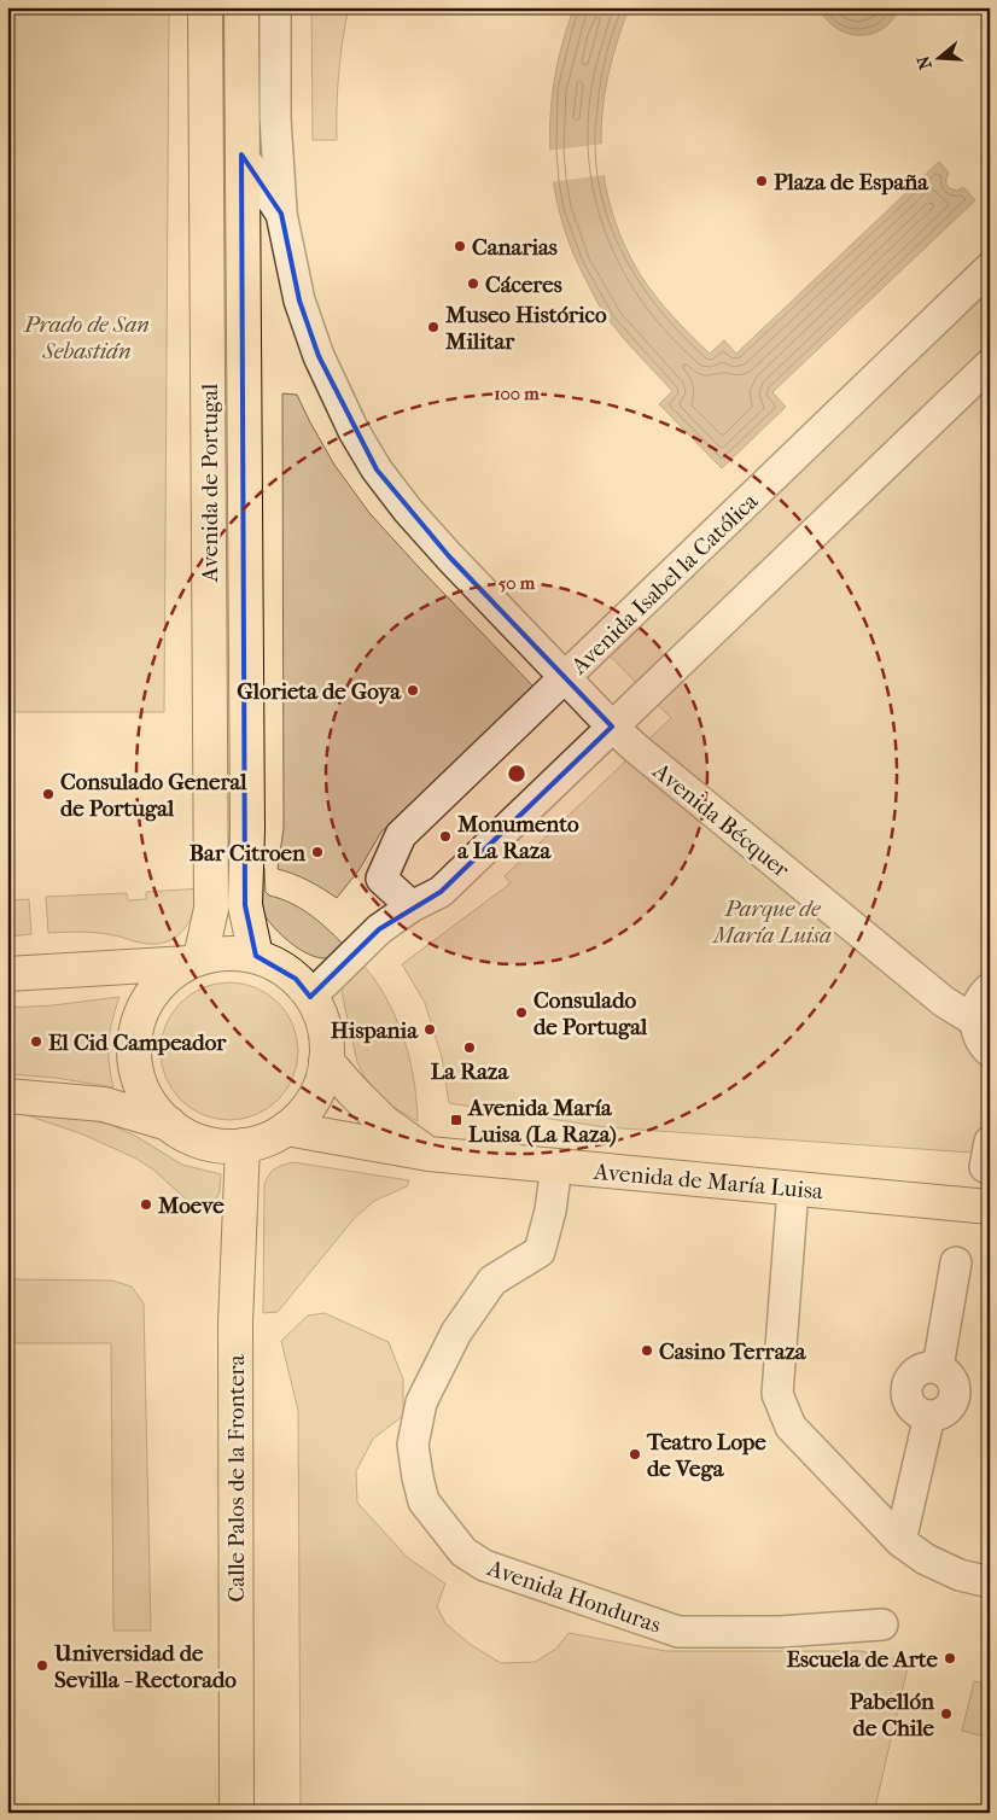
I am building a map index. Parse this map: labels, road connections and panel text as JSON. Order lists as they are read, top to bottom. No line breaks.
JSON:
{"streets":{"main road":["Avenida de Portugal","Avenida de María Luisa","Calle Palos de la Frontera"],"street":["Avenida Isabel la Católica","Avenida Bécquer","Avenida Honduras"]},"crossings":[["Avenida de Portugal","Avenida de María Luisa"],["Avenida de Portugal","Calle Palos de la Frontera"],["Avenida Isabel la Católica","Avenida Bécquer"],["Avenida de María Luisa","Calle Palos de la Frontera"],["Avenida de María Luisa","Avenida Honduras"]],"parks":["Prado de San Sebastián","Parque de María Luisa"],"places":{"other":["Plaza de España","Canarias","Cáceres","Museo Histórico Militar","Glorieta de Goya","Consulado General de Portugal","Monumento a La Raza","Bar Citroen","Consulado de Portugal","Hispania","El Cid Campeador","La Raza","Moeve","Casino Terraza","Teatro Lope de Vega","Escuela de Arte","Universidad de Sevilla - Rectorado","Pabellón de Chile"],"transit":["Avenida María Luisa (La Raza)"]},"north":"left","rings":["100 m","50 m"]}
